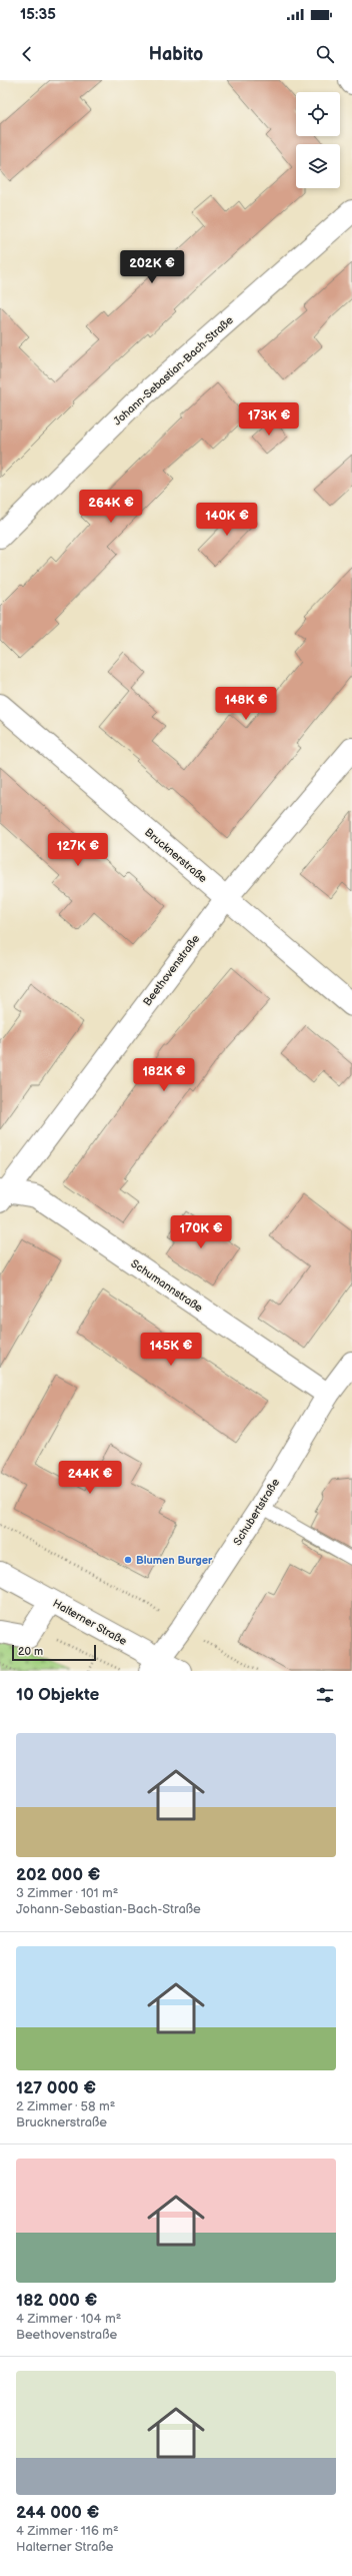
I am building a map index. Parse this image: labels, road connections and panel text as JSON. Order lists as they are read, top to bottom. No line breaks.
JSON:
{"streets":{"street":["Johann-Sebastian-Bach-Straße","Brucknerstraße","Beethovenstraße","Schumannstraße","Schubertstraße","Halterner Straße"]},"crossings":[["Brucknerstraße","Beethovenstraße"],["Beethovenstraße","Schumannstraße"],["Schumannstraße","Schubertstraße"],["Schubertstraße","Halterner Straße"]],"places":["Blumen Burger"],"scale_bar":"20 m","page":{"status":"15:35","header":"Habito","price":["202K €","173K €","264K €","140K €","148K €","127K €","182K €","170K €","145K €","244K €"],"scale":"20 m","heading":"10 Objekte","list":[{"name":"202 000 €","note":"3 Zimmer · 101 m² · Johann-Sebastian-Bach-Straße"},{"name":"127 000 €","note":"2 Zimmer · 58 m² · Brucknerstraße"},{"name":"182 000 €","note":"4 Zimmer · 104 m² · Beethovenstraße"},{"name":"244 000 €","note":"4 Zimmer · 116 m² · Halterner Straße"}]}}
